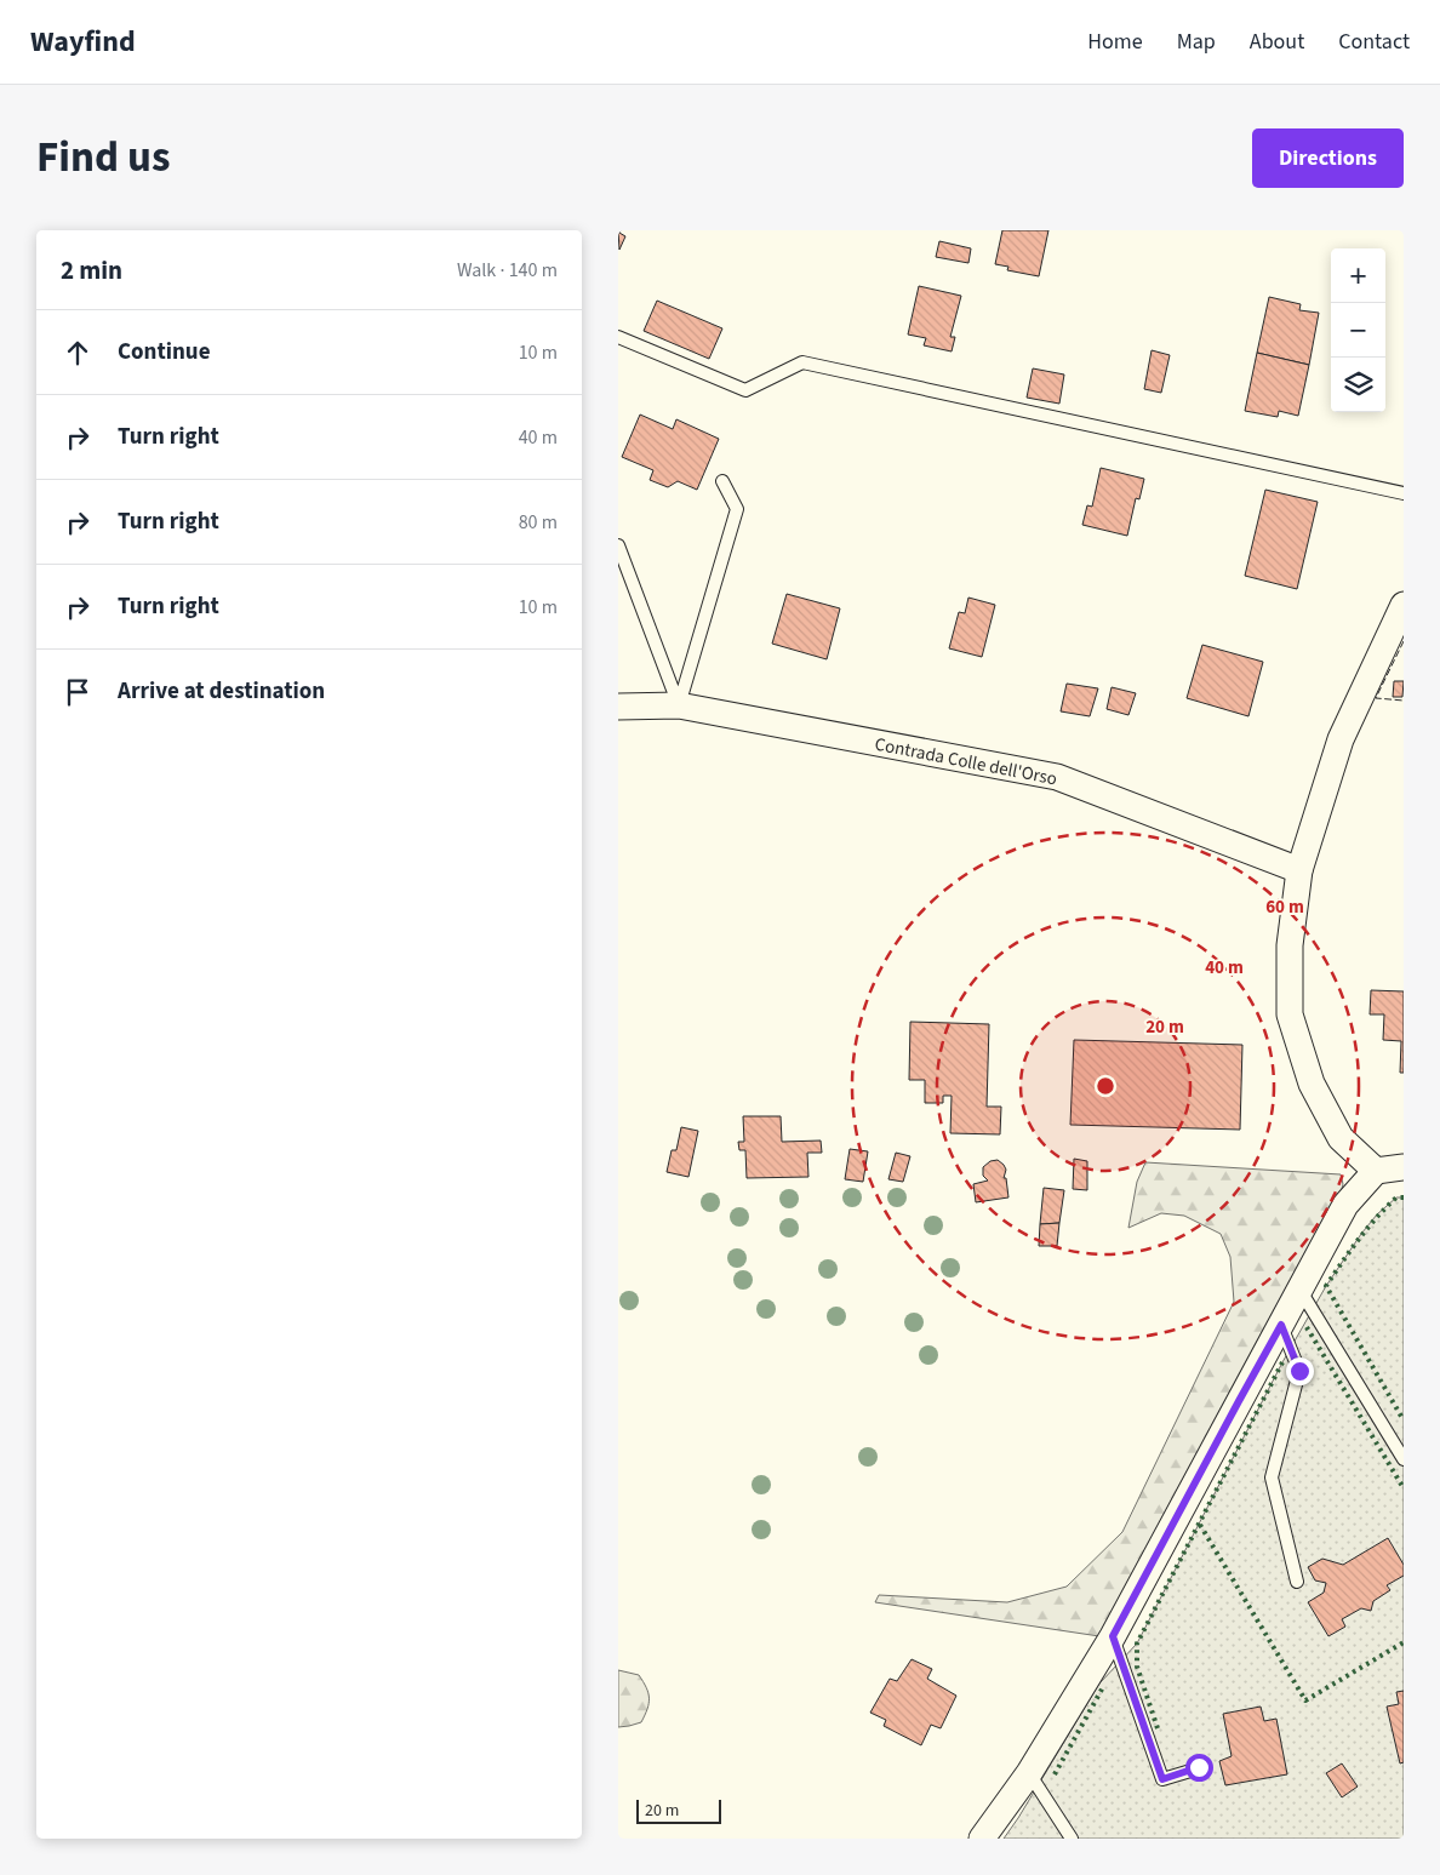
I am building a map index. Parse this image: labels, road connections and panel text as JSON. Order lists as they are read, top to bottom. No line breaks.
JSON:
{"streets":{"street":["Contrada Colle dell'Orso"]},"scale_bar":"20 m","page":{"header":"Wayfind","nav":["Home","Map","About","Contact"],"title":"Find us","buttons":"Directions","heading":["2 min","Walk · 140 m"],"map_buttons":["+","−"],"list":[["Continue","10 m"],["Turn right","40 m"],["Turn right","80 m"],["Turn right","10 m"],"Arrive at destination"],"scale":"20 m"},"rings":["60 m","40 m","20 m"]}
